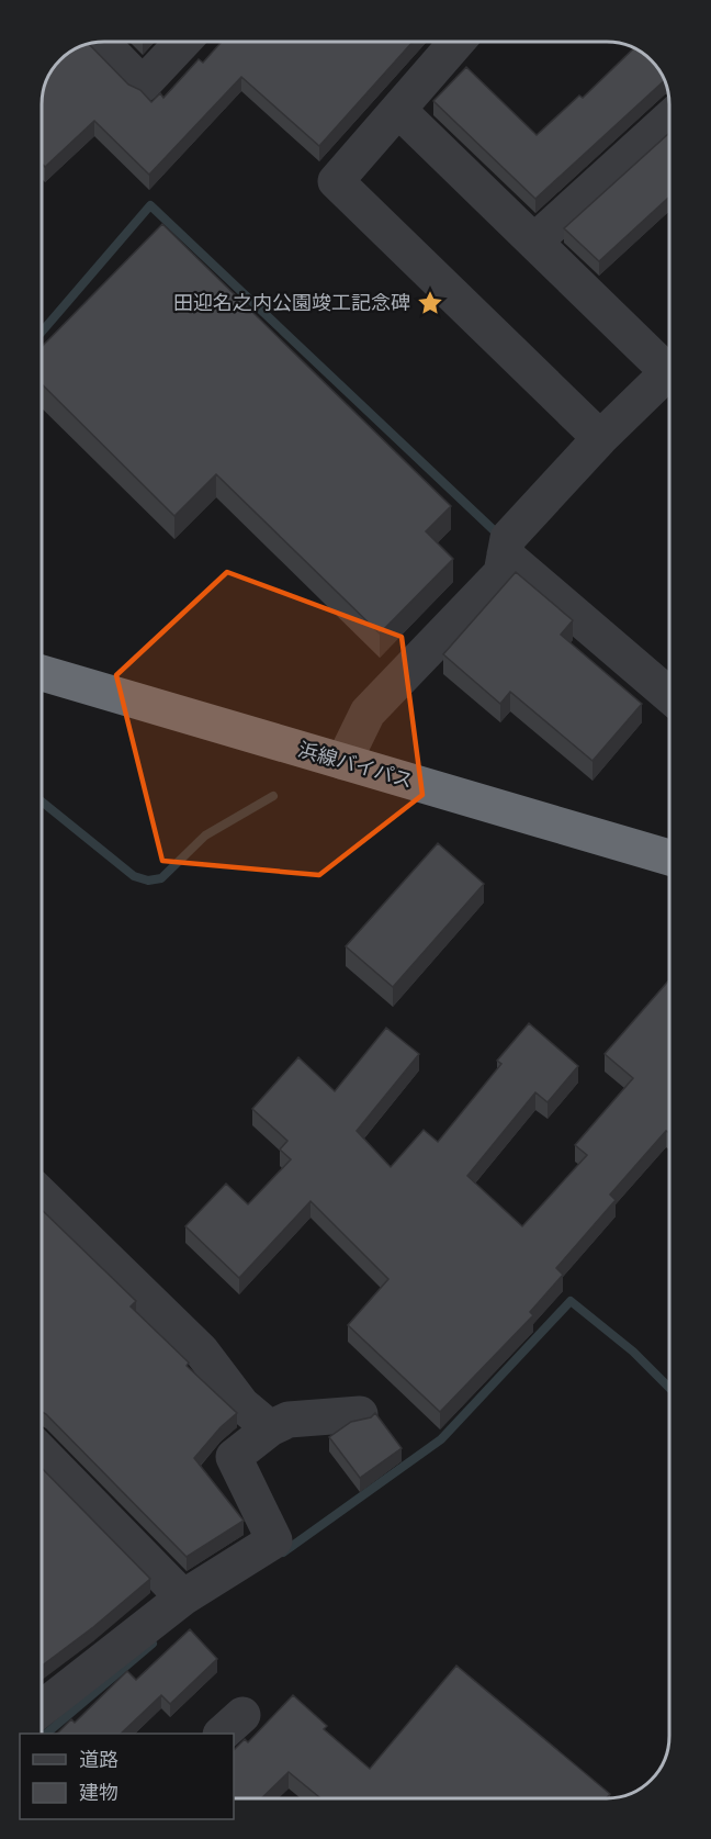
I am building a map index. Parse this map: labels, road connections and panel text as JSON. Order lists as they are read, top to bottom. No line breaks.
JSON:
{"streets":{"highway":["浜線バイパス"]},"places":{"place":["田迎名之内公園竣工記念碑"]},"legend":["道路","建物"]}
